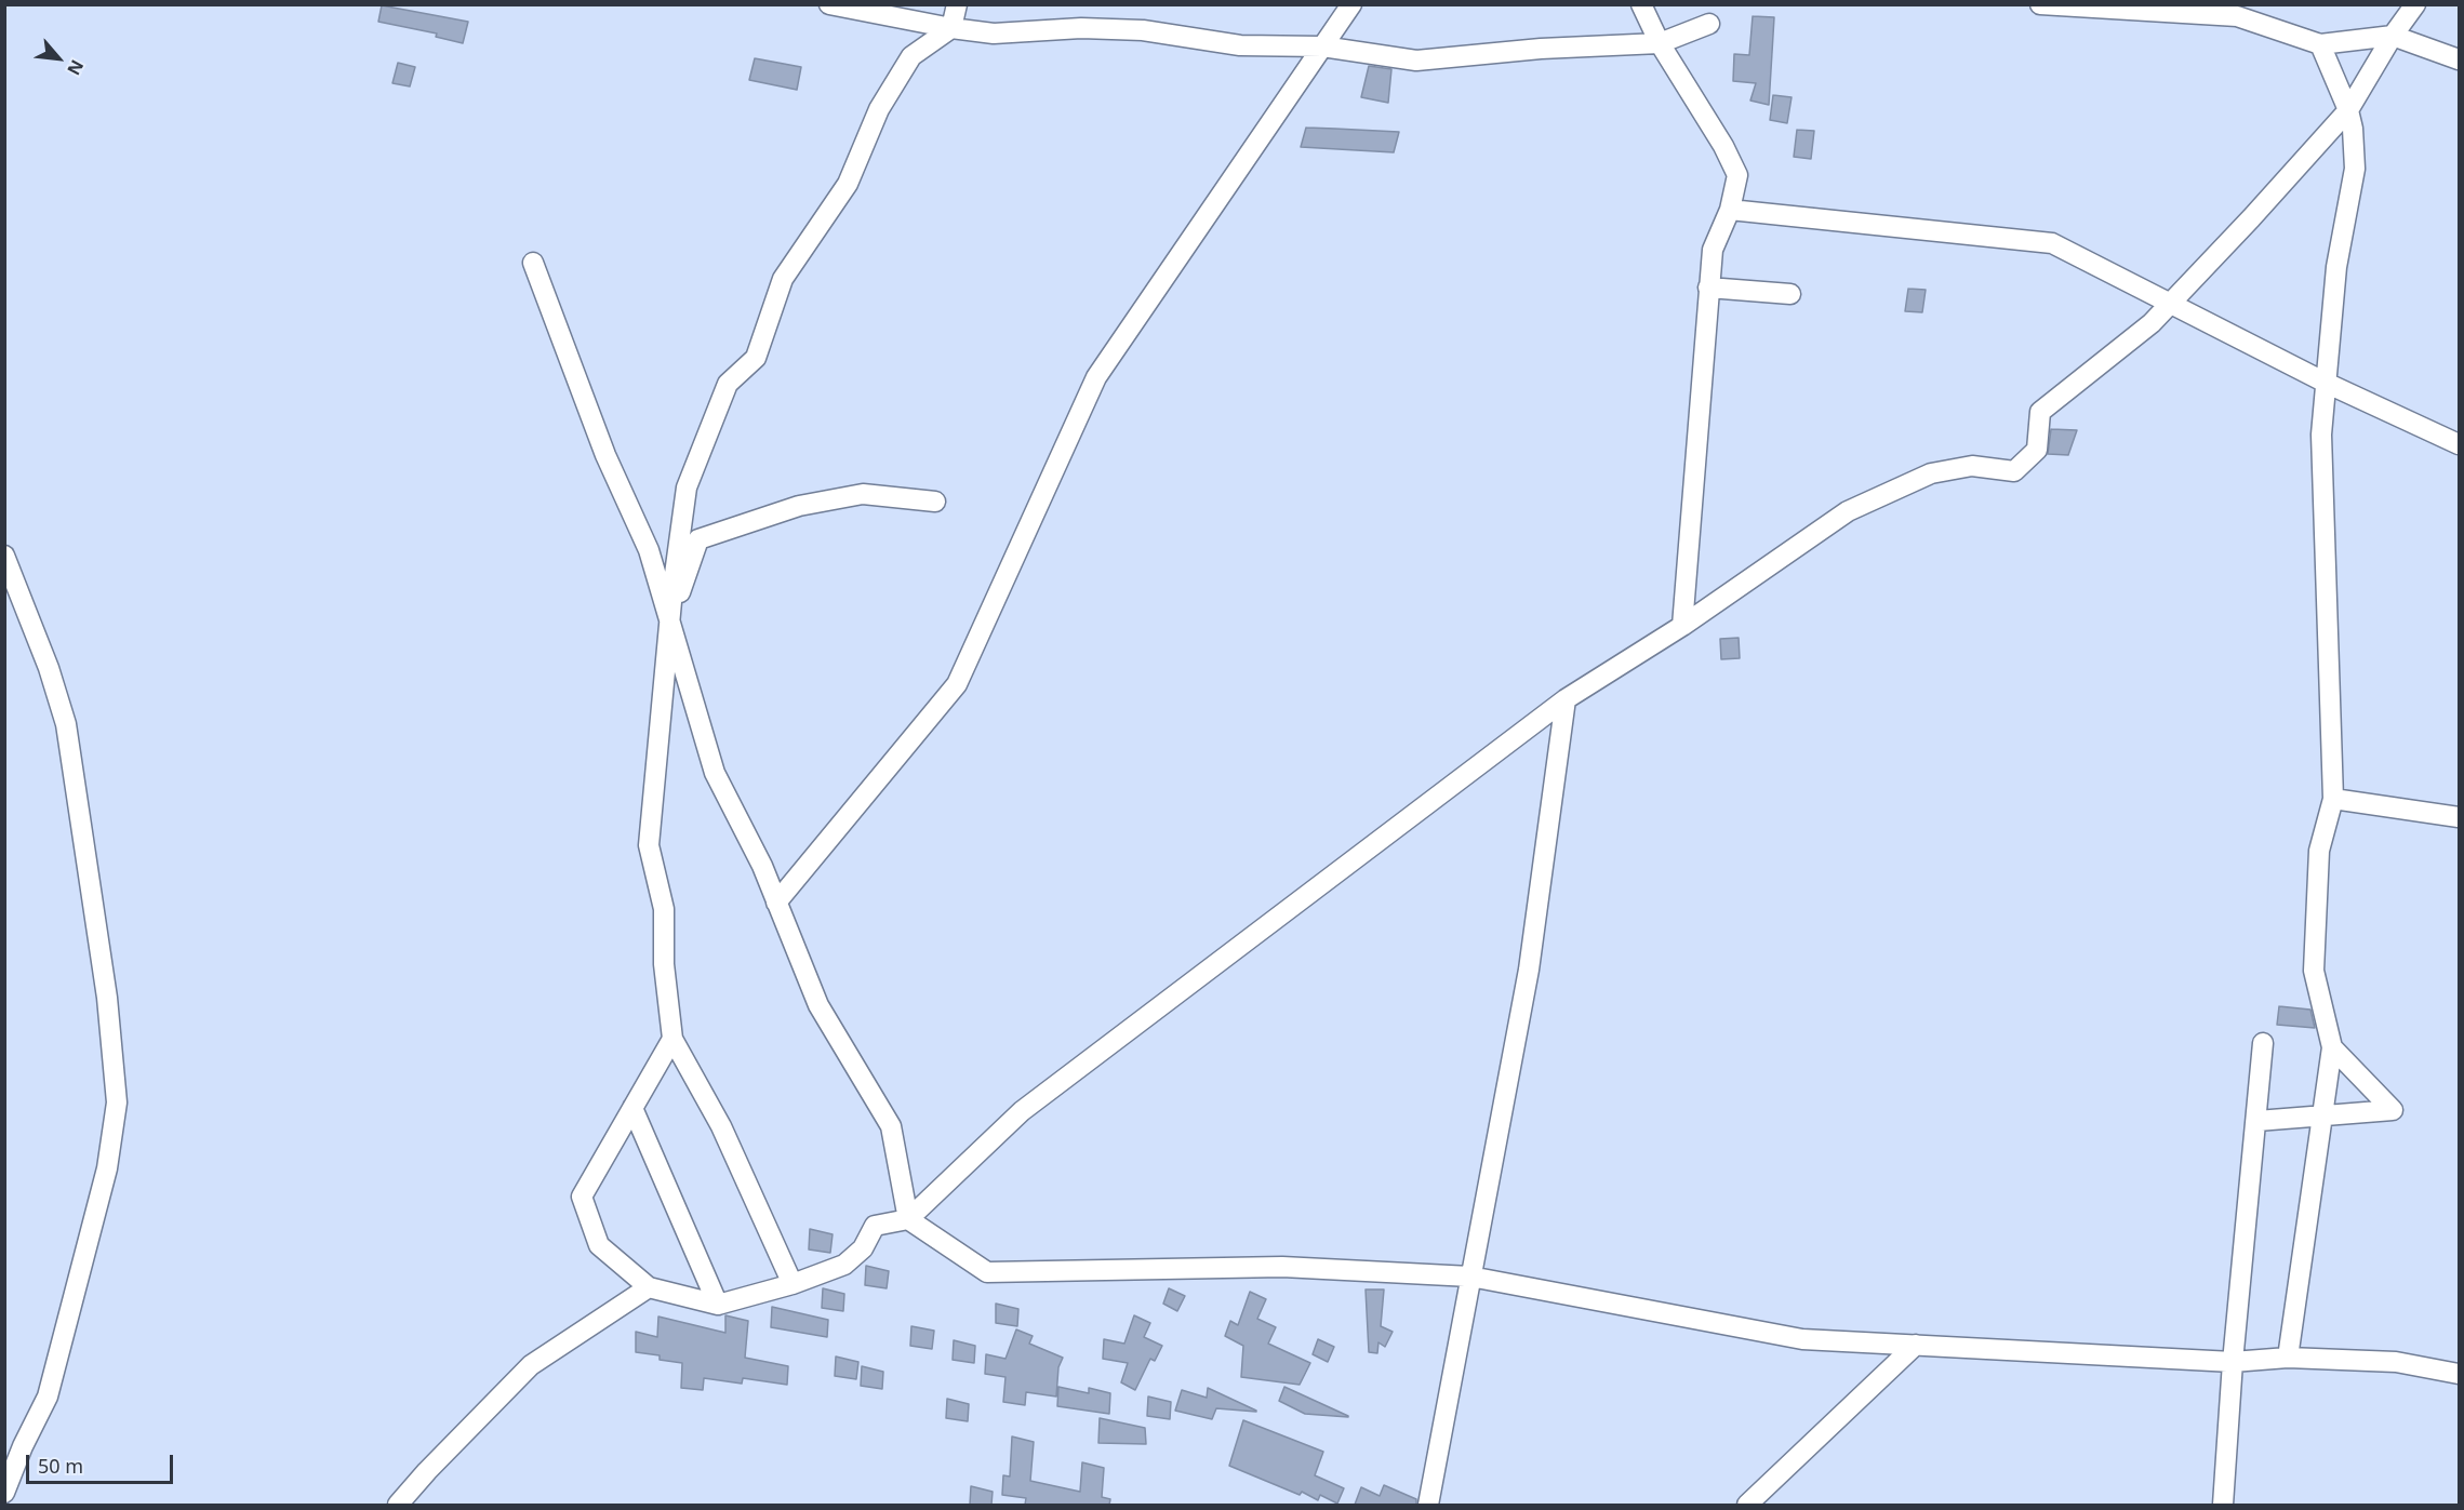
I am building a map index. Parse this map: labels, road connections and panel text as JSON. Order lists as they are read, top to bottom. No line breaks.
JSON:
{"scale_bar":"50 m","north":"bottom right"}
